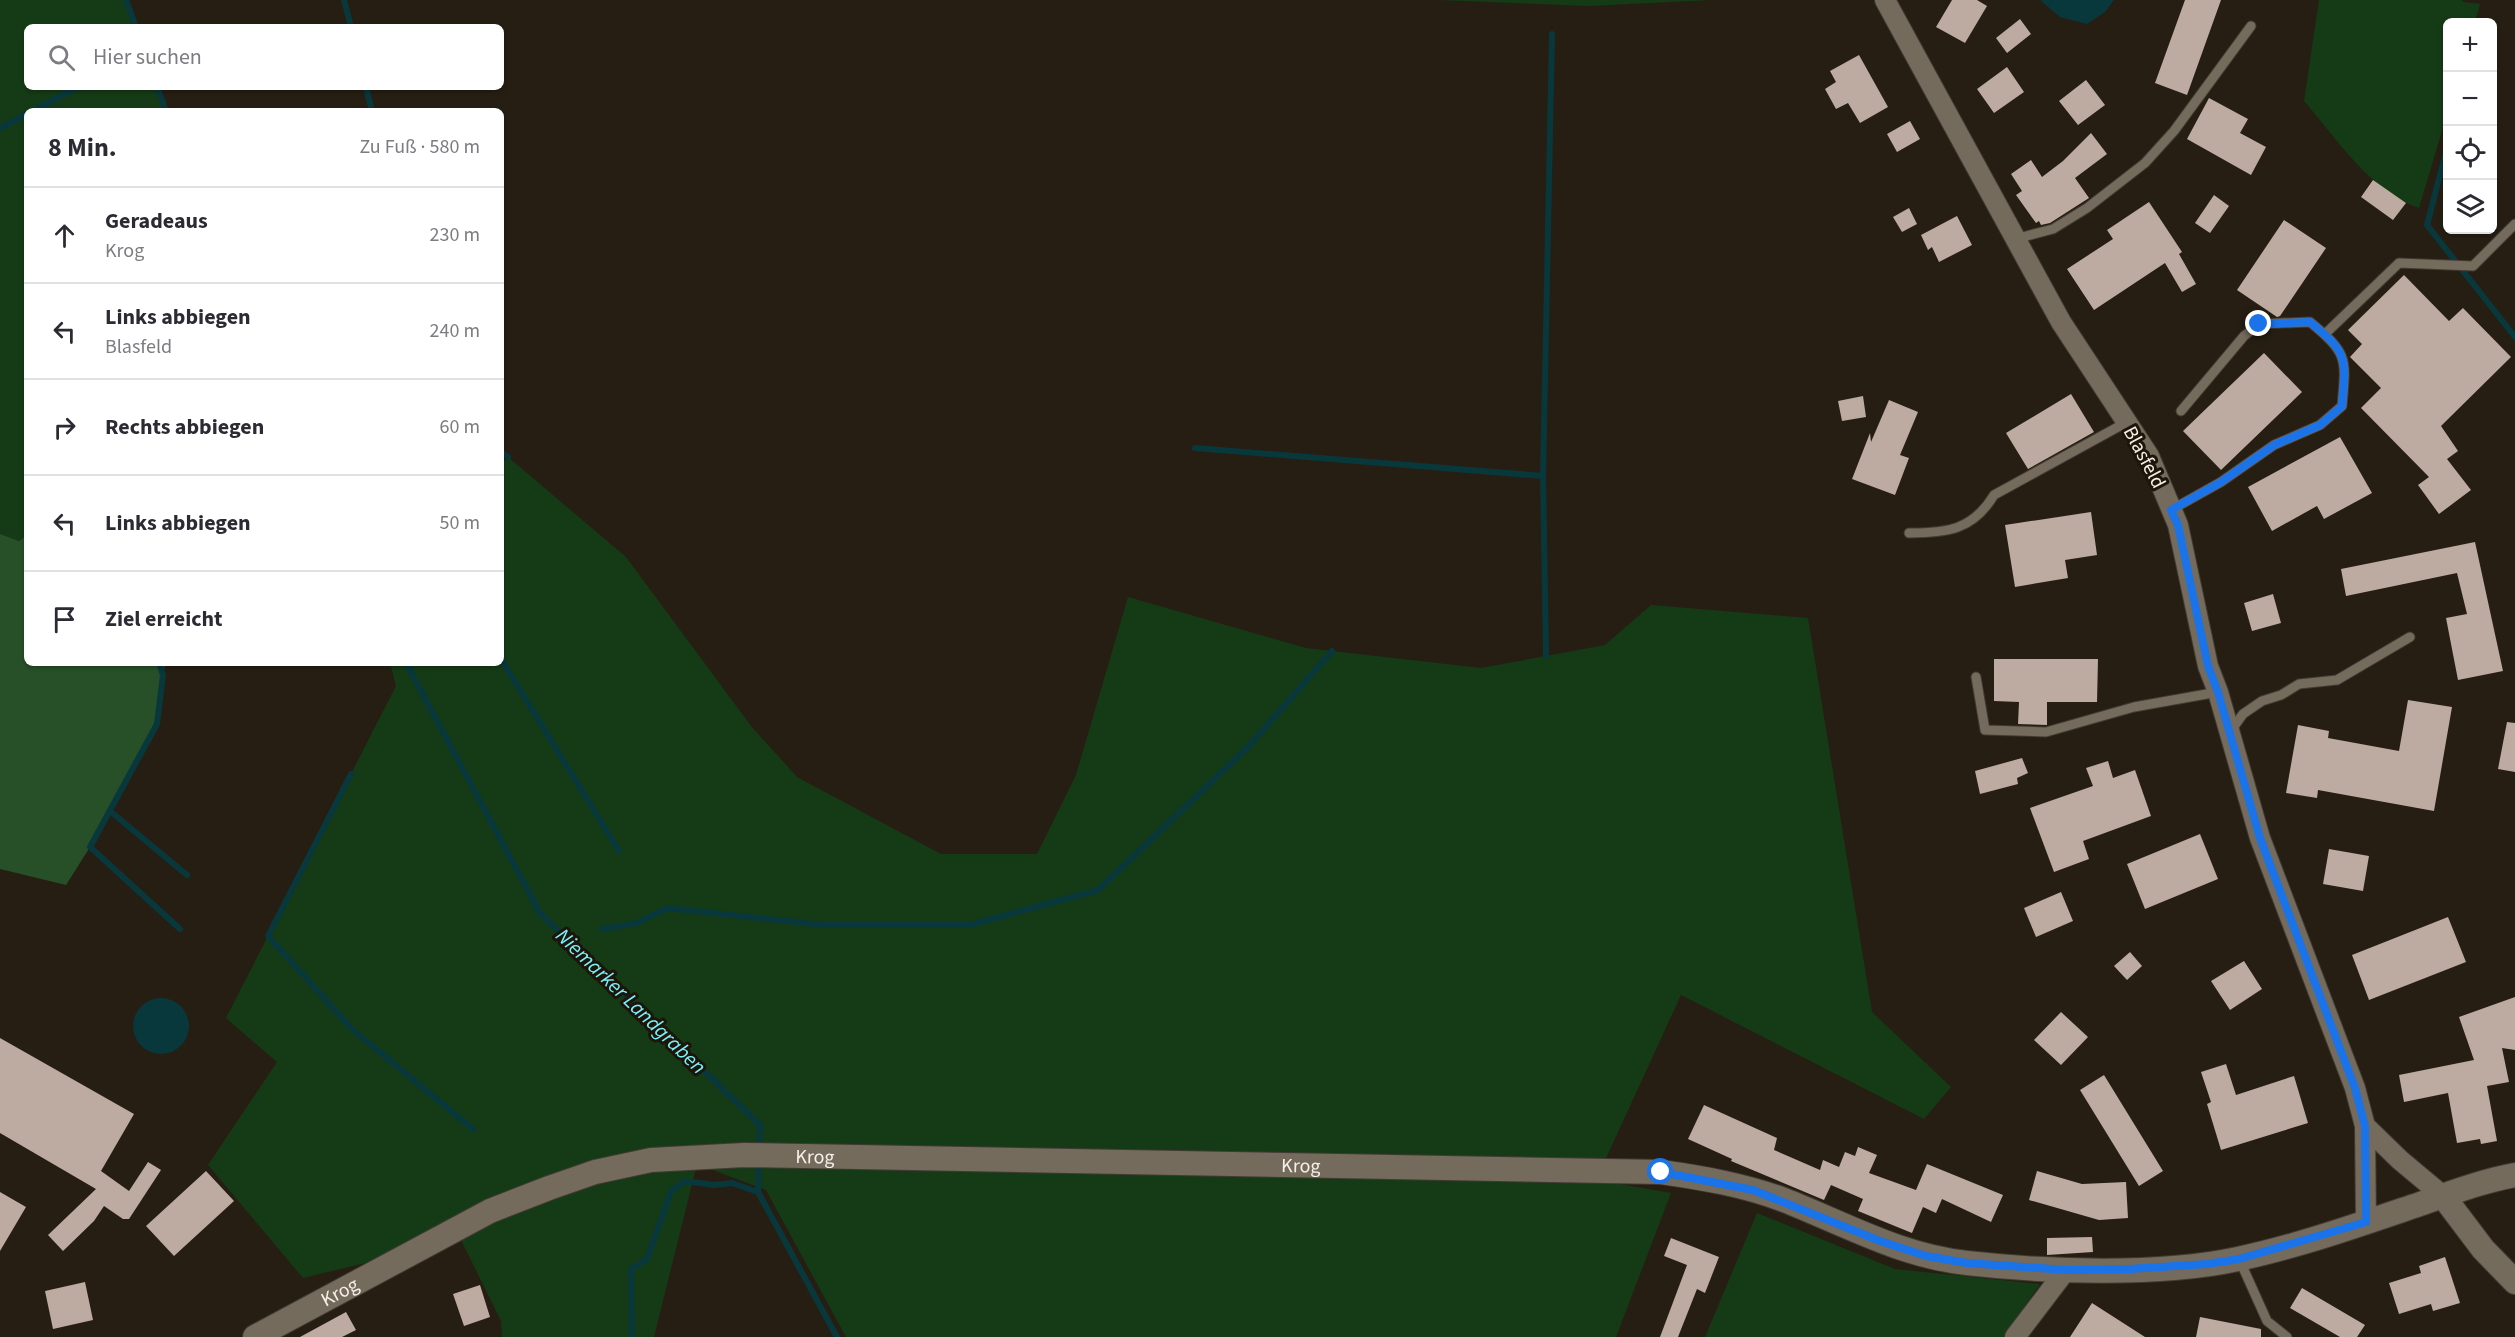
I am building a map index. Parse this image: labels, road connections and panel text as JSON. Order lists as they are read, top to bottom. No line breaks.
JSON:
{"streets":{"street":["Blasfeld","Krog"]},"crossings":[["Blasfeld","Krog"]],"water":["Niemarker Landgraben"],"page":{"map_buttons":["+","−"],"search":"Hier suchen","heading":["8 Min.","Zu Fuß · 580 m"],"list":[["Geradeaus","Krog","230 m"],["Links abbiegen","Blasfeld","240 m"],["Rechts abbiegen","60 m"],["Links abbiegen","50 m"],"Ziel erreicht"]}}
